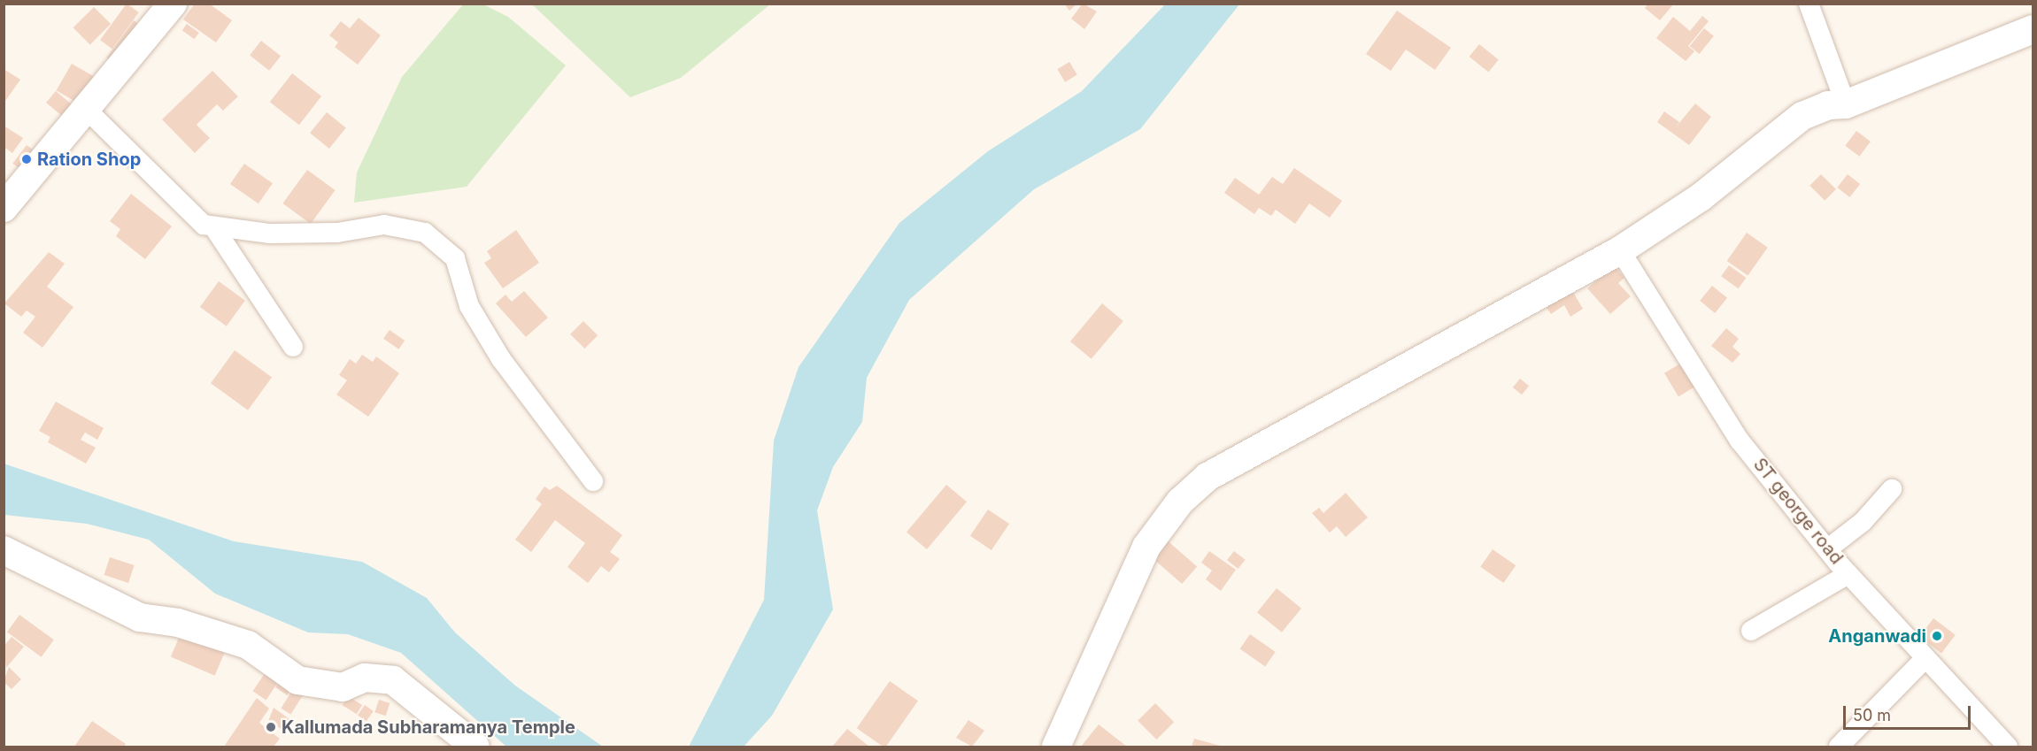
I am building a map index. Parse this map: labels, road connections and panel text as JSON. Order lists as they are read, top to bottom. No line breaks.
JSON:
{"streets":{"street":["ST george road"]},"places":["Ration Shop","Anganwadi","Kallumada Subharamanya Temple"],"scale_bar":"50 m"}
